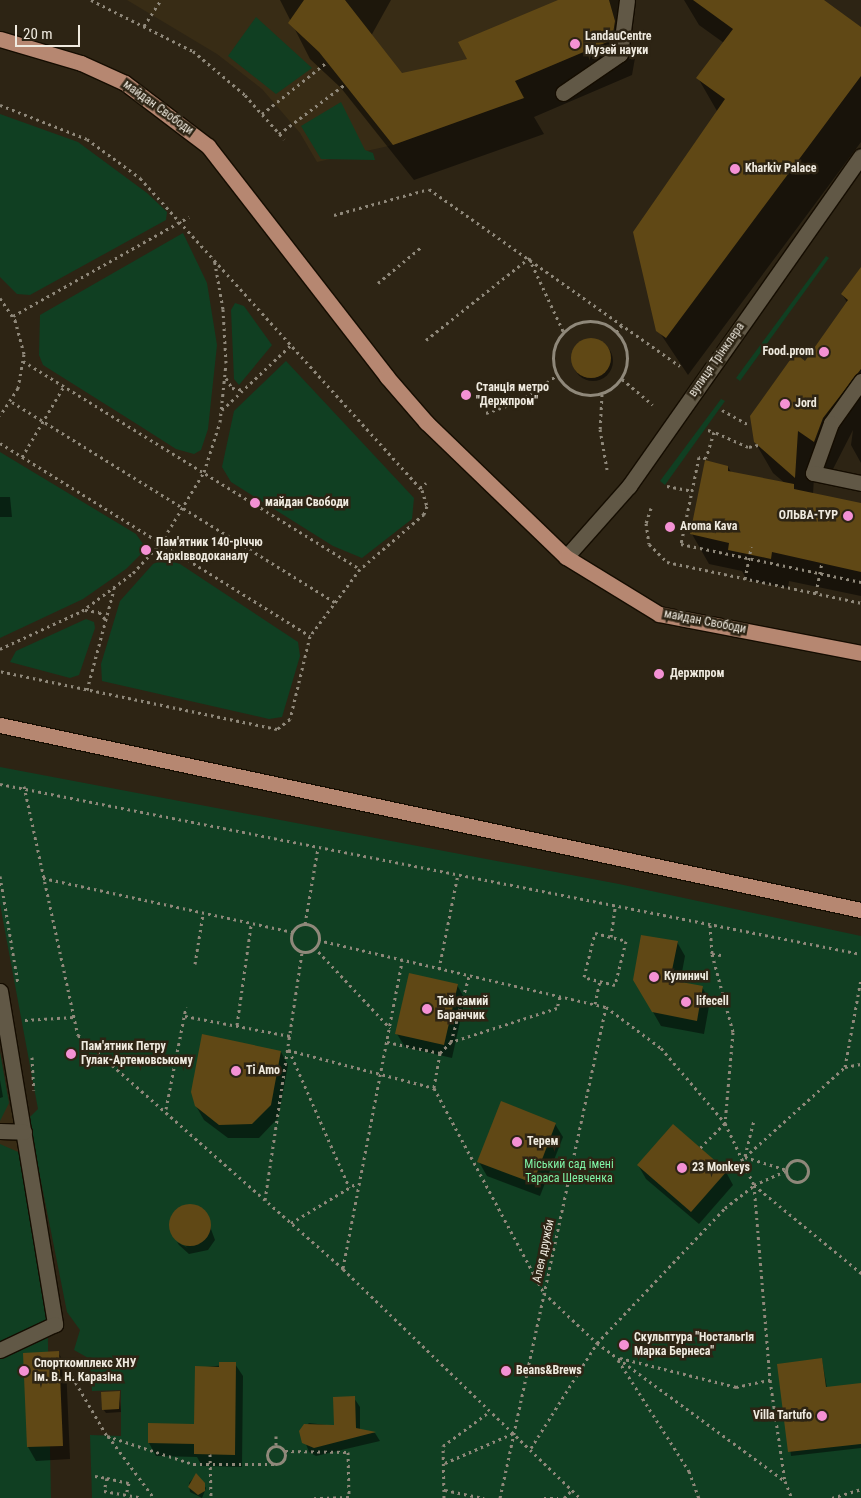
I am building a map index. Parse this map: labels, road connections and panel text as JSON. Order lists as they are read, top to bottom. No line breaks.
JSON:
{"streets":{"main road":["майдан Свободи"],"street":["вулиця Трінклера"],"path":["Алея дружби"]},"crossings":[["майдан Свободи","вулиця Трінклера"]],"parks":["Міський сад імені Тараса Шевченка"],"places":["LandauCentre Музей науки","Kharkiv Palace","Food.prom","Станція метро \"Держпром\"","Jord","майдан Свободи","ОЛЬВА-ТУР","Aroma Kava","Пам'ятник 140-річчю Харківводоканалу","Держпром","Кулиничі","lifecell","Той самий Баранчик","Пам'ятник Петру Гулак-Артемовському","Ti Amo","Терем","23 Monkeys","Скульптура \"Ностальгія Марка Бернеса\"","Спорткомплекс ХНУ ім. В. Н. Каразіна","Beans&Brews","Villa Tartufo"],"scale_bar":"20 m"}
